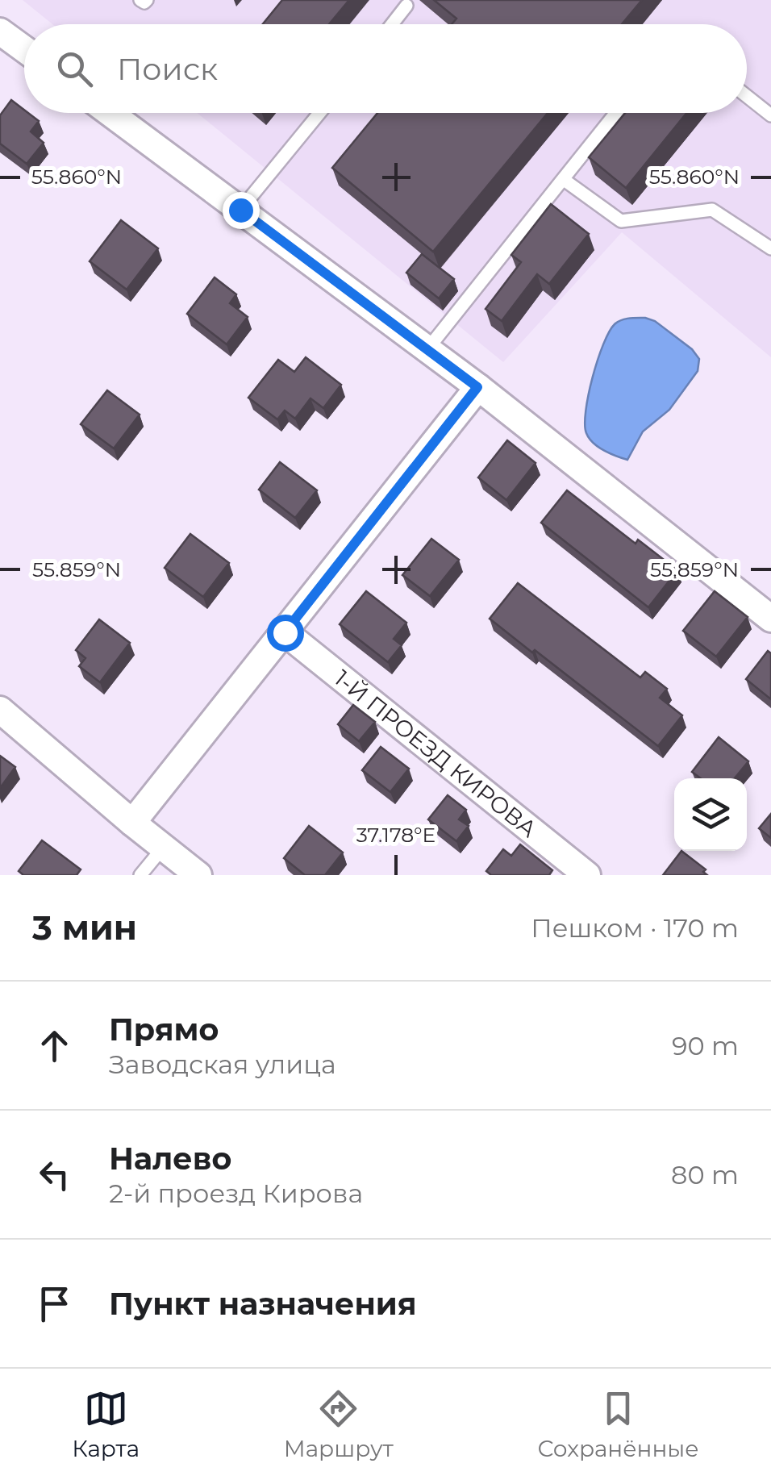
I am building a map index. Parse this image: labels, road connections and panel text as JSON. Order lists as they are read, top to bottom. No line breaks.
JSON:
{"streets":{"street":["1-Й ПРОЕЗД КИРОВА"]},"page":{"search":"Поиск","heading":["3 мин","Пешком · 170 m"],"list":[["Прямо","Заводская улица","90 m"],["Налево","2-й проезд Кирова","80 m"],"Пункт назначения"],"nav":["Карта","Маршрут","Сохранённые"]},"coordinates":["55.860°N","55.859°N","37.178°E"]}
